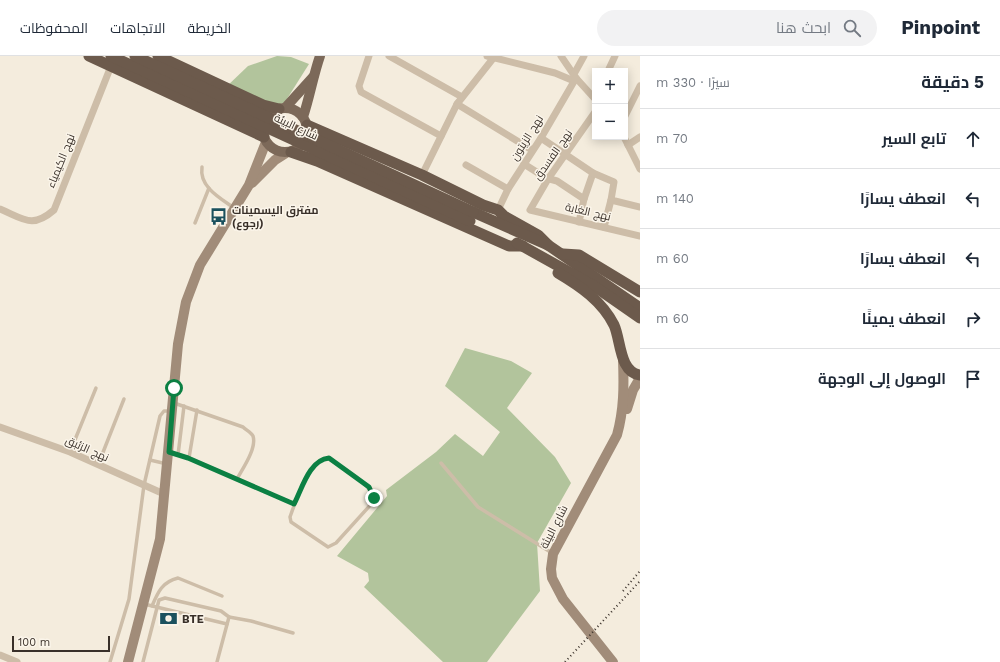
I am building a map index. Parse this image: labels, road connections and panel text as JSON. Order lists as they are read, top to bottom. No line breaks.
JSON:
{"streets":{"highway":["شارع البيئة"],"street":["نهج الزيتون","نهج الفسدق","نهج الكيمياء","نهج الغابة","نهج الزئبق"]},"crossings":[["شارع البيئة","نهج الكيمياء"],["نهج الفسدق","نهج الغابة"]],"places":{"bus stop":["مفترق اليسمينات (رجوع)"],"bank":["BTE"]},"scale_bar":"100 m","page":{"header":"Pinpoint","search":"ابحث هنا","nav":["الخريطة","الاتجاهات","المحفوظات"],"heading":["5 دقيقة","سيرًا · 330 m"],"map_buttons":["+","−"],"list":[["تابع السير","70 m"],["انعطف يسارًا","140 m"],["انعطف يسارًا","60 m"],["انعطف يمينًا","60 m"],"الوصول إلى الوجهة"],"scale":"100 m"}}
